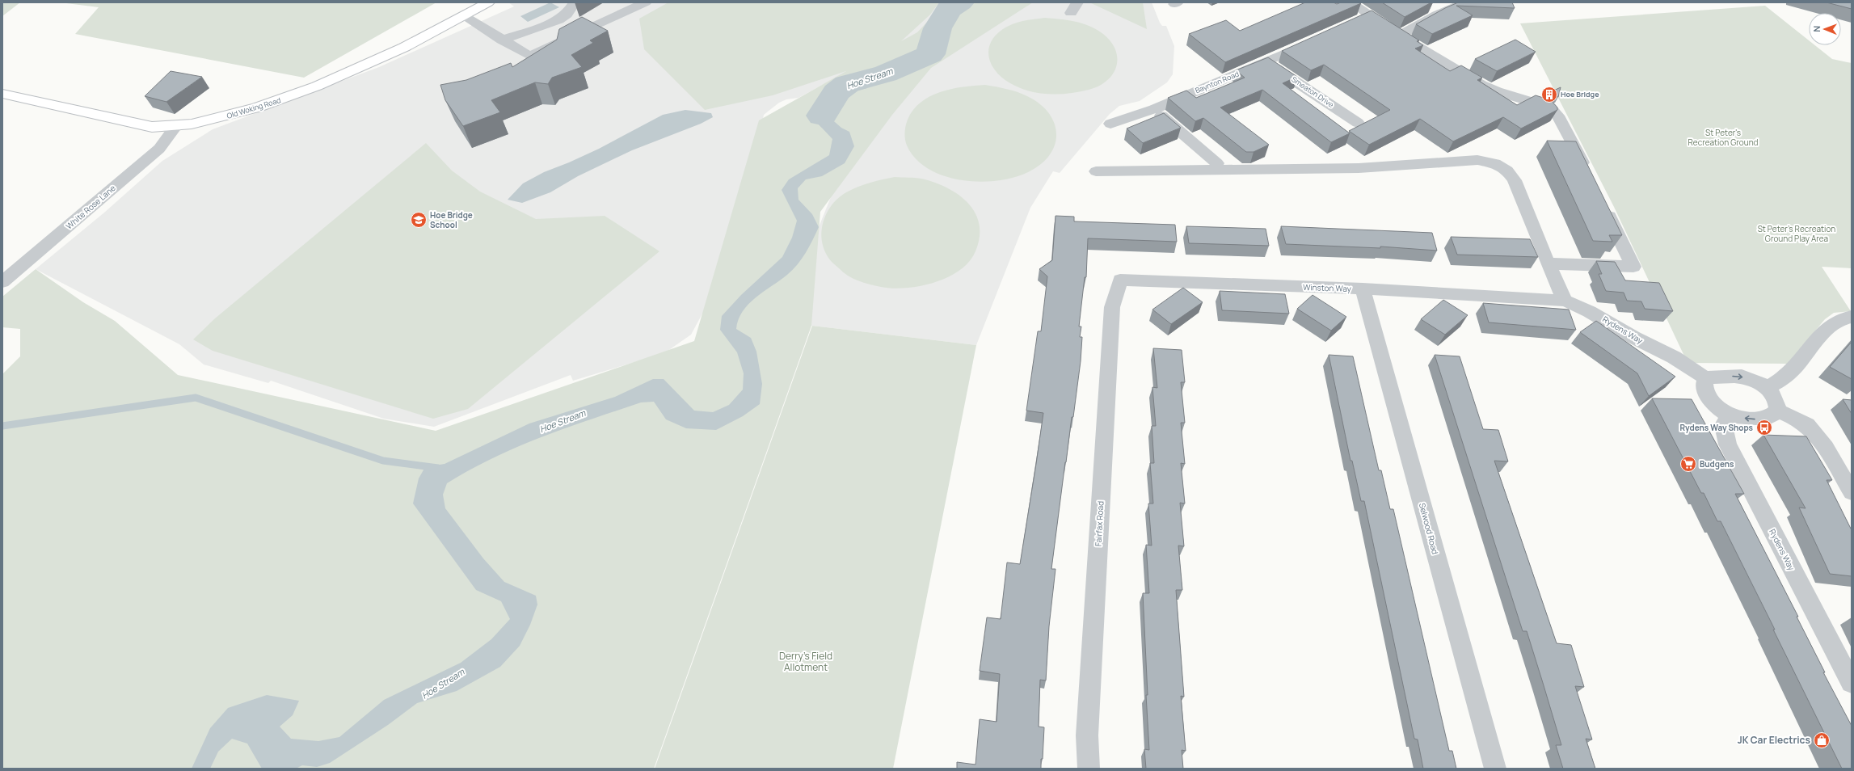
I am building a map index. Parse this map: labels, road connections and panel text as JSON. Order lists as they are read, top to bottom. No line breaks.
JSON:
{"streets":{"main road":["Old Woking Road"],"street":["Baynton Road","Smeaton Drive","White Rose Lane","Winston Way","Rydens Way","Fairfax Road","Selwood Road"]},"crossings":[["Baynton Road","Smeaton Drive"],["Old Woking Road","White Rose Lane"],["Winston Way","Rydens Way"],["Winston Way","Fairfax Road"],["Winston Way","Selwood Road"]],"water":["Hoe Stream"],"parks":["St Peter's Recreation Ground","St Peter's Recreation Ground Play Area","Derry's Field Allotment"],"places":{"building":["Hoe Bridge"],"school or university":["Hoe Bridge School"],"bus stop":["Rydens Way Shops"],"supermarket":["Budgens"],"shop":["JK Car Electrics"]},"north":"left"}
